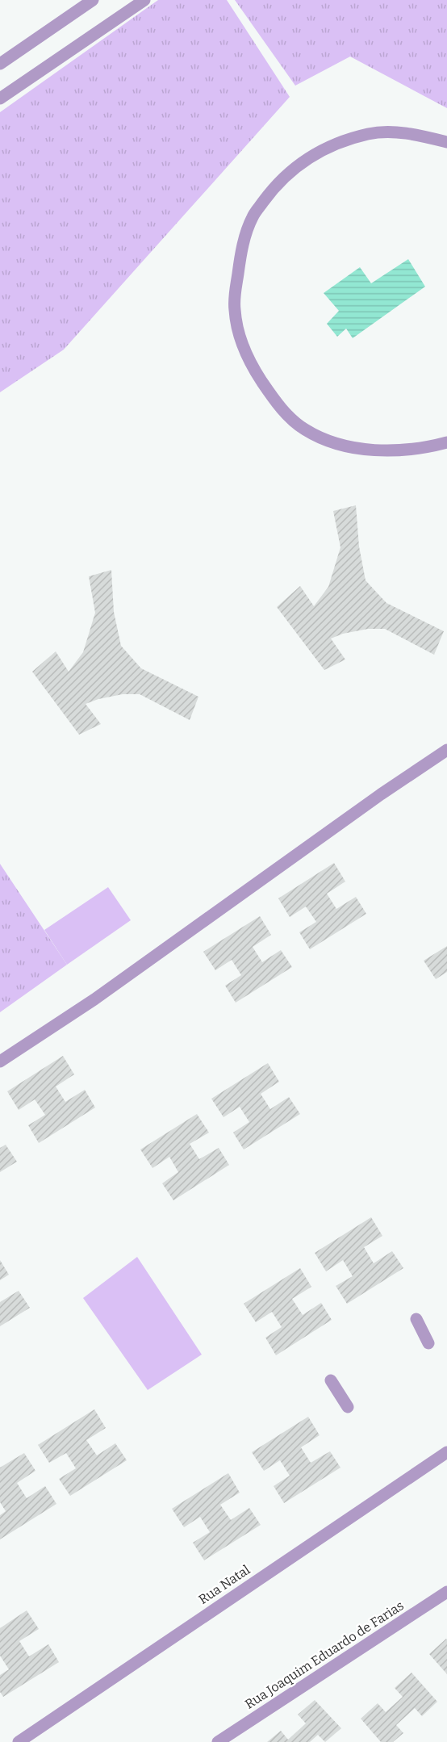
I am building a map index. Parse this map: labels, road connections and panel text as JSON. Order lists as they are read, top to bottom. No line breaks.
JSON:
{"streets":{"street":["Rua Natal","Rua Joaquim Eduardo de Farias"]}}
